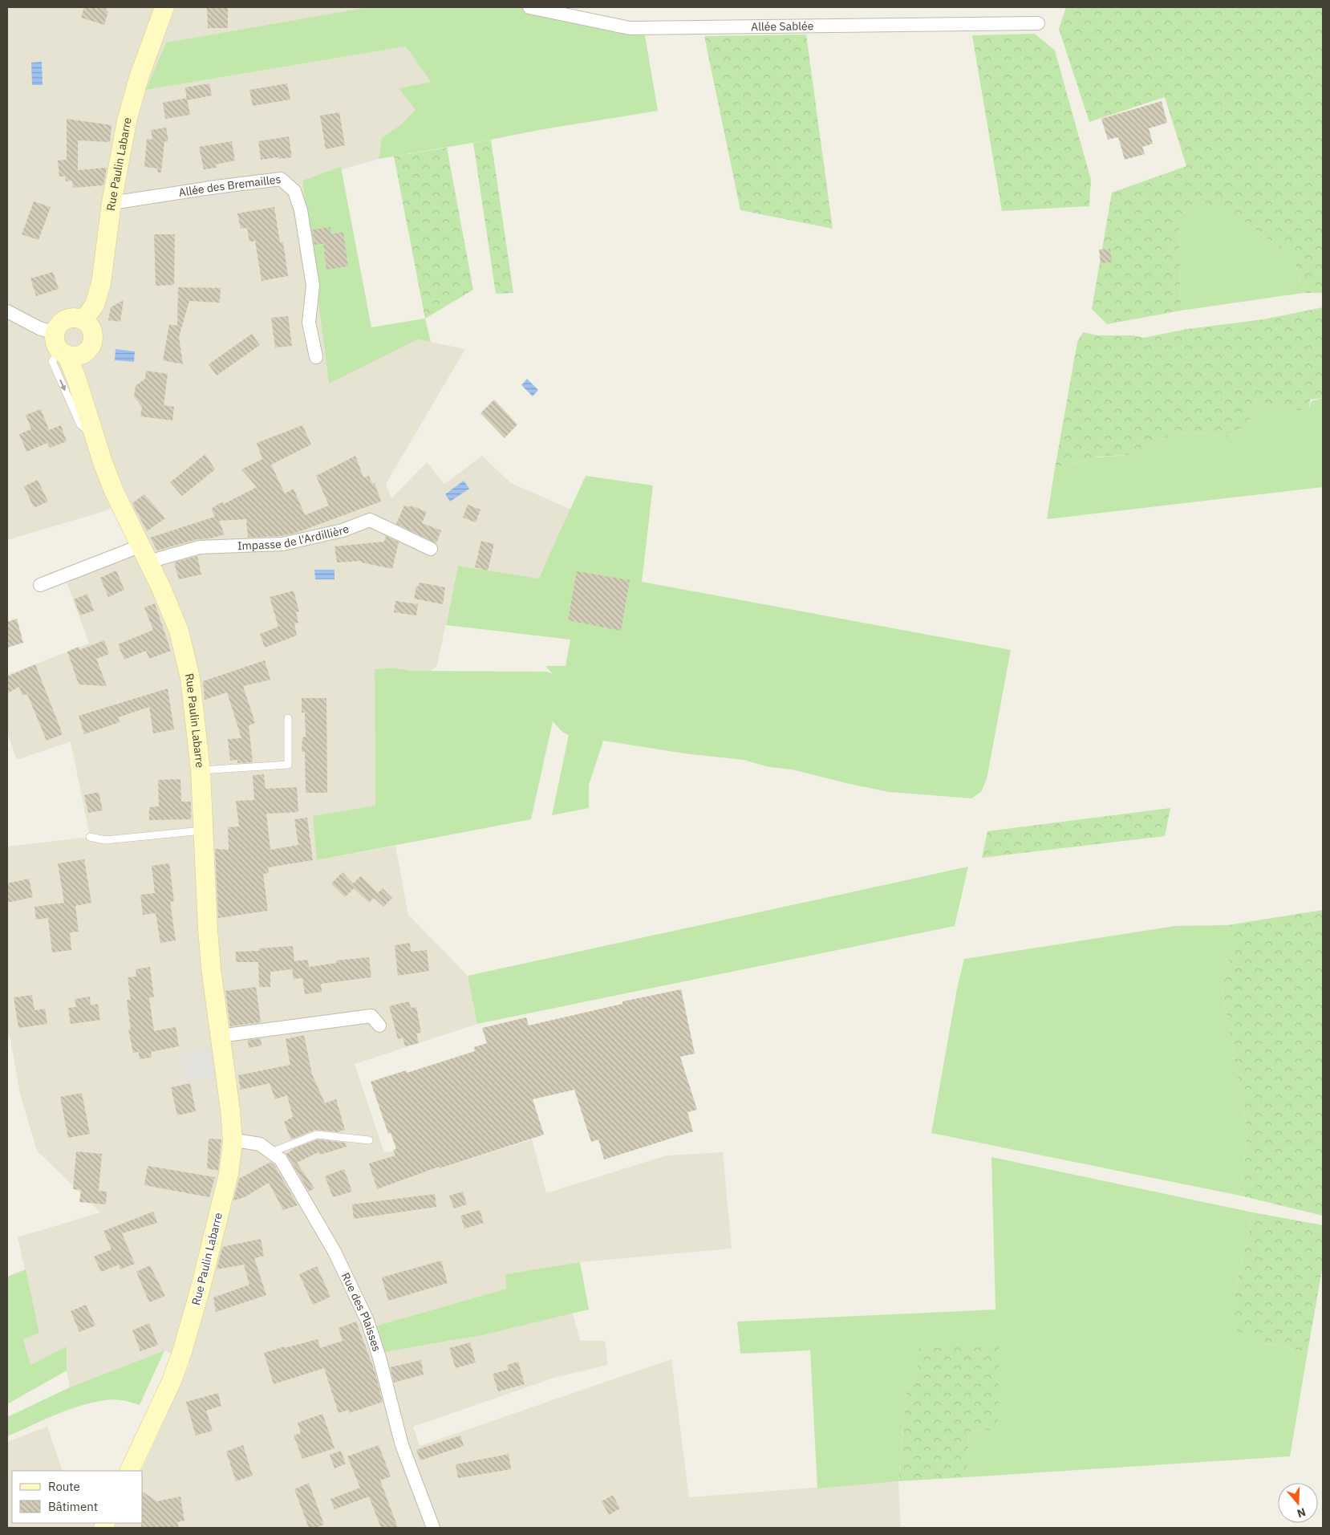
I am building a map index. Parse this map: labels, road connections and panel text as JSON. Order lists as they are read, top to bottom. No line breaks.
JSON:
{"streets":{"street":["Allée Sablée","Rue Paulin Labarre","Allée des Bremailles","Impasse de l'Ardillière","Rue des Plaisses"]},"crossings":[["Rue Paulin Labarre","Allée des Bremailles"],["Rue Paulin Labarre","Impasse de l'Ardillière"],["Rue Paulin Labarre","Rue des Plaisses"]],"legend":["Route","Bâtiment"],"north":"bottom"}
